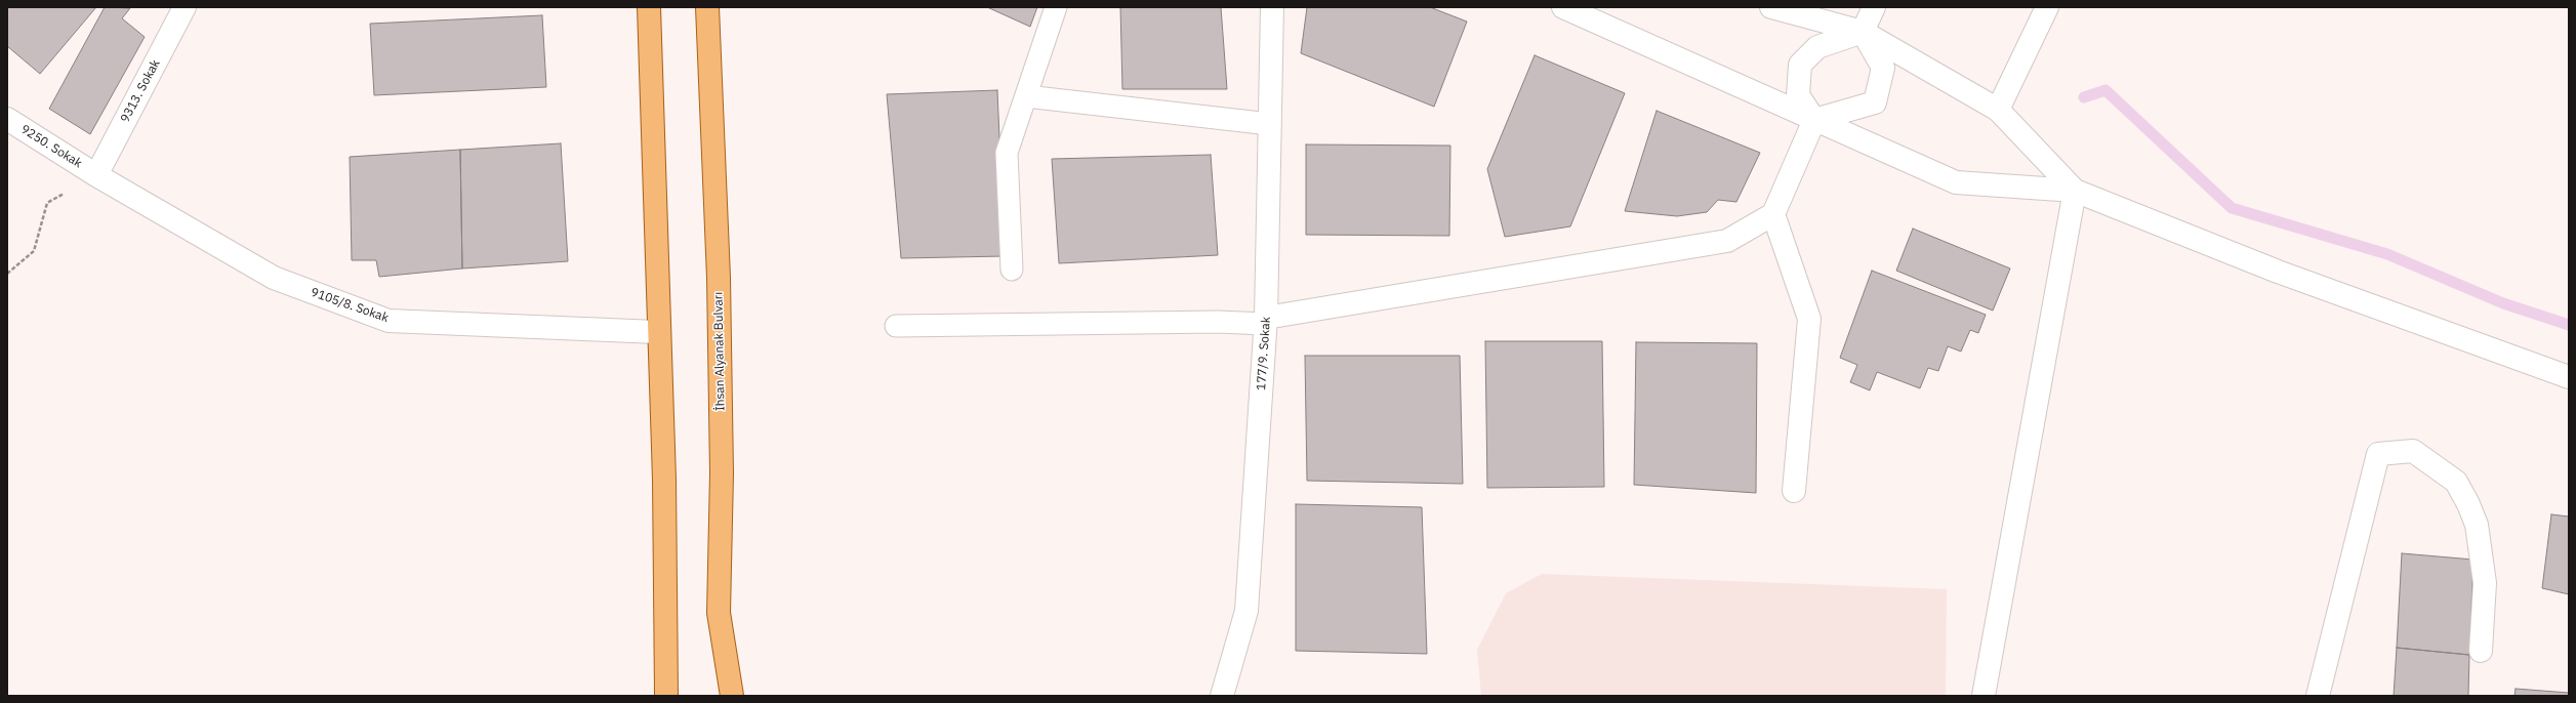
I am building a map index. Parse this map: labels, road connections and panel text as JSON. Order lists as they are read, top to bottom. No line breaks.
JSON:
{"streets":{"main road":["İhsan Alyanak Bulvarı"],"street":["9313. Sokak","9250. Sokak","9105/8. Sokak","177/9. Sokak"]},"crossings":[["9313. Sokak","9250. Sokak"],["9313. Sokak","9105/8. Sokak"],["9250. Sokak","9105/8. Sokak"]]}
